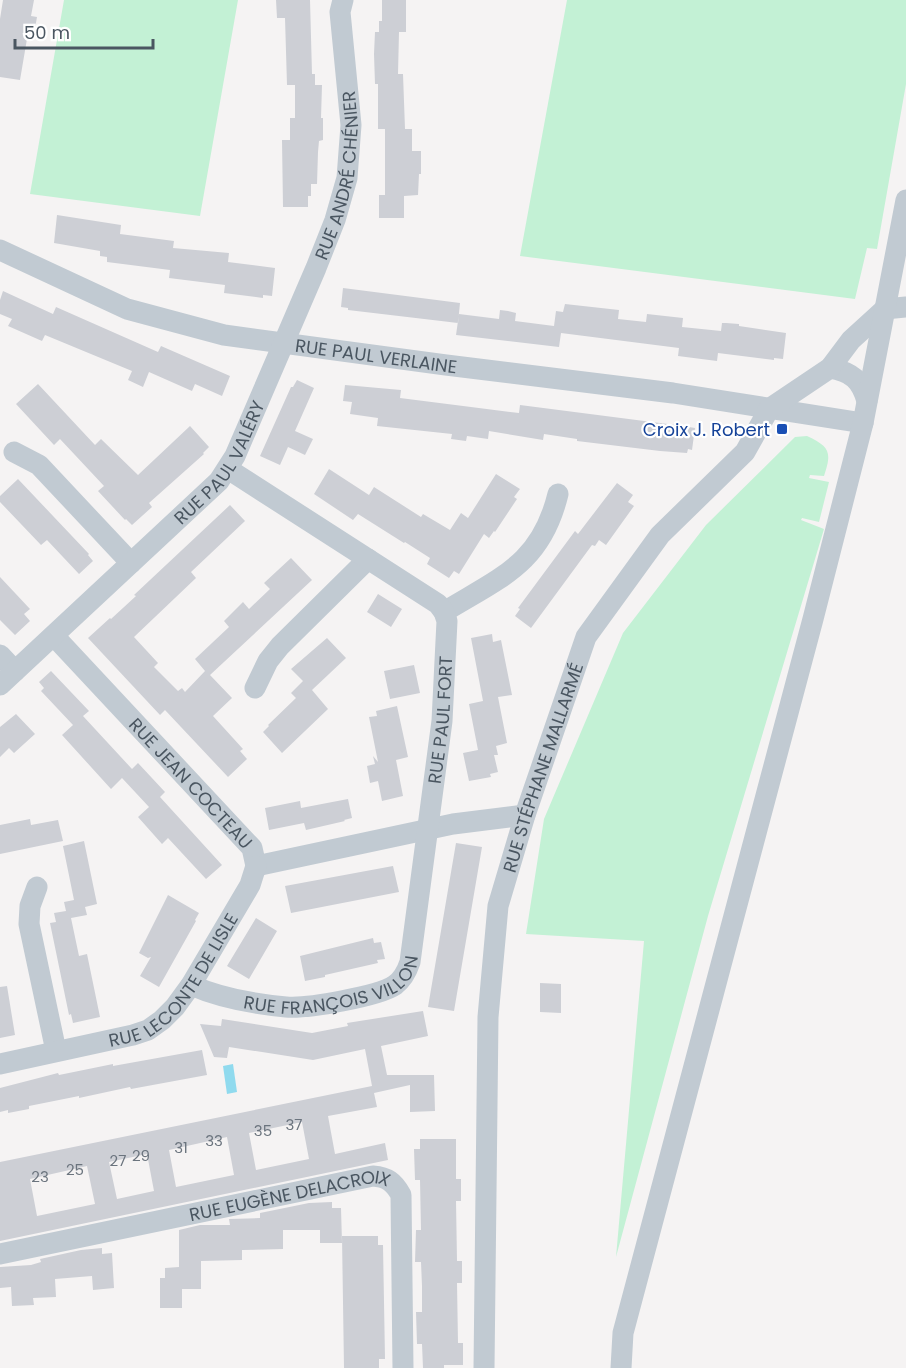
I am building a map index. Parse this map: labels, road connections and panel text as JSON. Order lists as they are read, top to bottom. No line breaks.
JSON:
{"streets":{"street":["RUE ANDRÉ CHÉNIER","RUE PAUL VERLAINE","RUE PAUL VALÉRY","RUE PAUL FORT","RUE STÉPHANE MALLARMÉ","RUE JEAN COCTEAU","RUE FRANÇOIS VILLON","RUE LECONTE DE LISLE","RUE EUGÈNE DELACROIX"]},"crossings":[["RUE ANDRÉ CHÉNIER","RUE PAUL VERLAINE"],["RUE ANDRÉ CHÉNIER","RUE PAUL VALÉRY"],["RUE PAUL VERLAINE","RUE PAUL VALÉRY"],["RUE PAUL VERLAINE","RUE STÉPHANE MALLARMÉ"],["RUE PAUL VALÉRY","RUE JEAN COCTEAU"],["RUE PAUL FORT","RUE JEAN COCTEAU"],["RUE PAUL FORT","RUE FRANÇOIS VILLON"],["RUE STÉPHANE MALLARMÉ","RUE JEAN COCTEAU"],["RUE JEAN COCTEAU","RUE FRANÇOIS VILLON"],["RUE JEAN COCTEAU","RUE LECONTE DE LISLE"],["RUE FRANÇOIS VILLON","RUE LECONTE DE LISLE"]],"places":{"transit":["Croix J. Robert"]},"house_numbers":["37","35","33","31","29","27","25","23"],"scale_bar":"50 m"}
